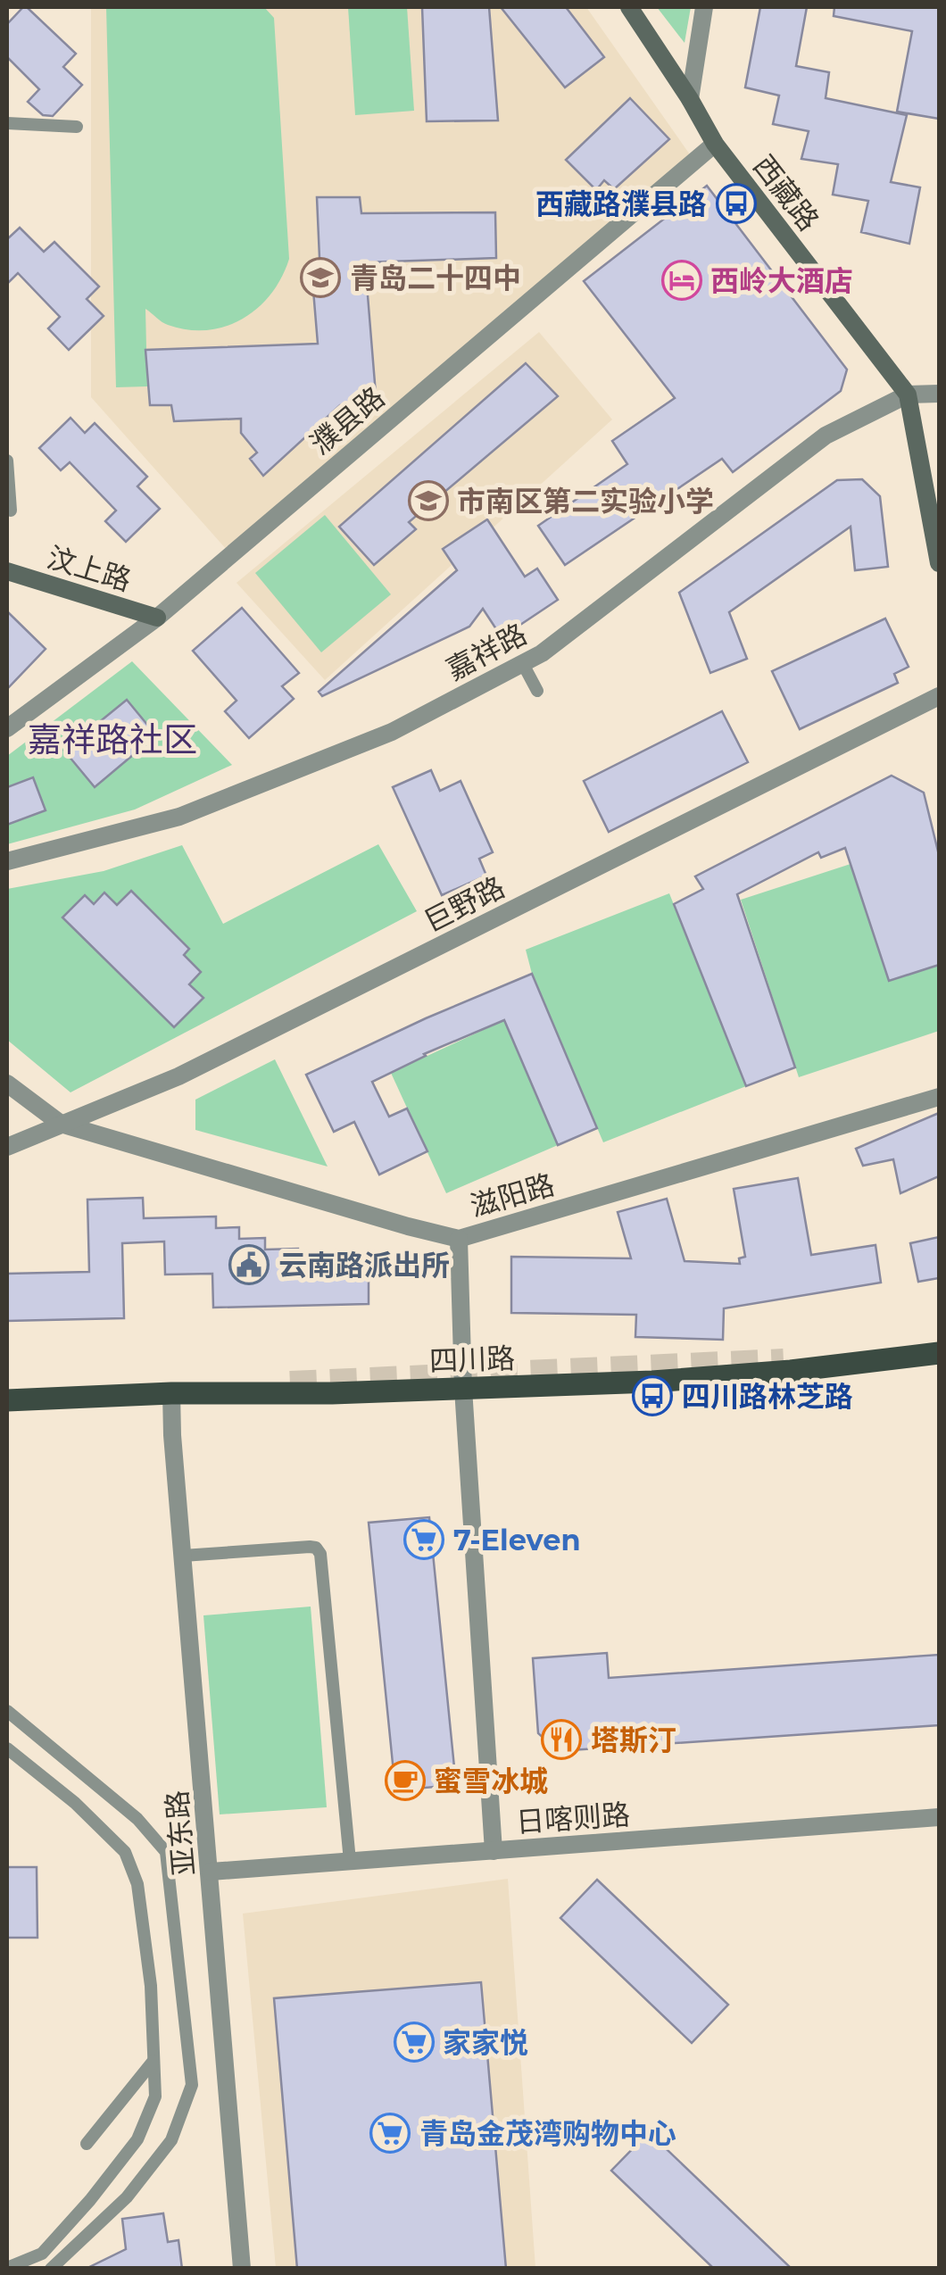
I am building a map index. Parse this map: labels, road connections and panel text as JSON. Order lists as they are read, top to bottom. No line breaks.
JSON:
{"streets":{"main road":["四川路"],"street":["西藏路","濮县路","汶上路","嘉祥路","巨野路","滋阳路","日喀则路","亚东路"]},"crossings":[["西藏路","濮县路"],["西藏路","嘉祥路"],["濮县路","汶上路"],["巨野路","滋阳路"],["四川路","亚东路"],["日喀则路","亚东路"]],"districts":["嘉祥路社区"],"places":{"bus stop":["西藏路濮县路","四川路林芝路"],"school or university":["青岛二十四中","市南区第二实验小学"],"hotel":["西岭大酒店"],"public building":["云南路派出所"],"supermarket":["7-Eleven","家家悦","青岛金茂湾购物中心"],"restaurant":["塔斯汀"],"cafe":["蜜雪冰城"]}}
